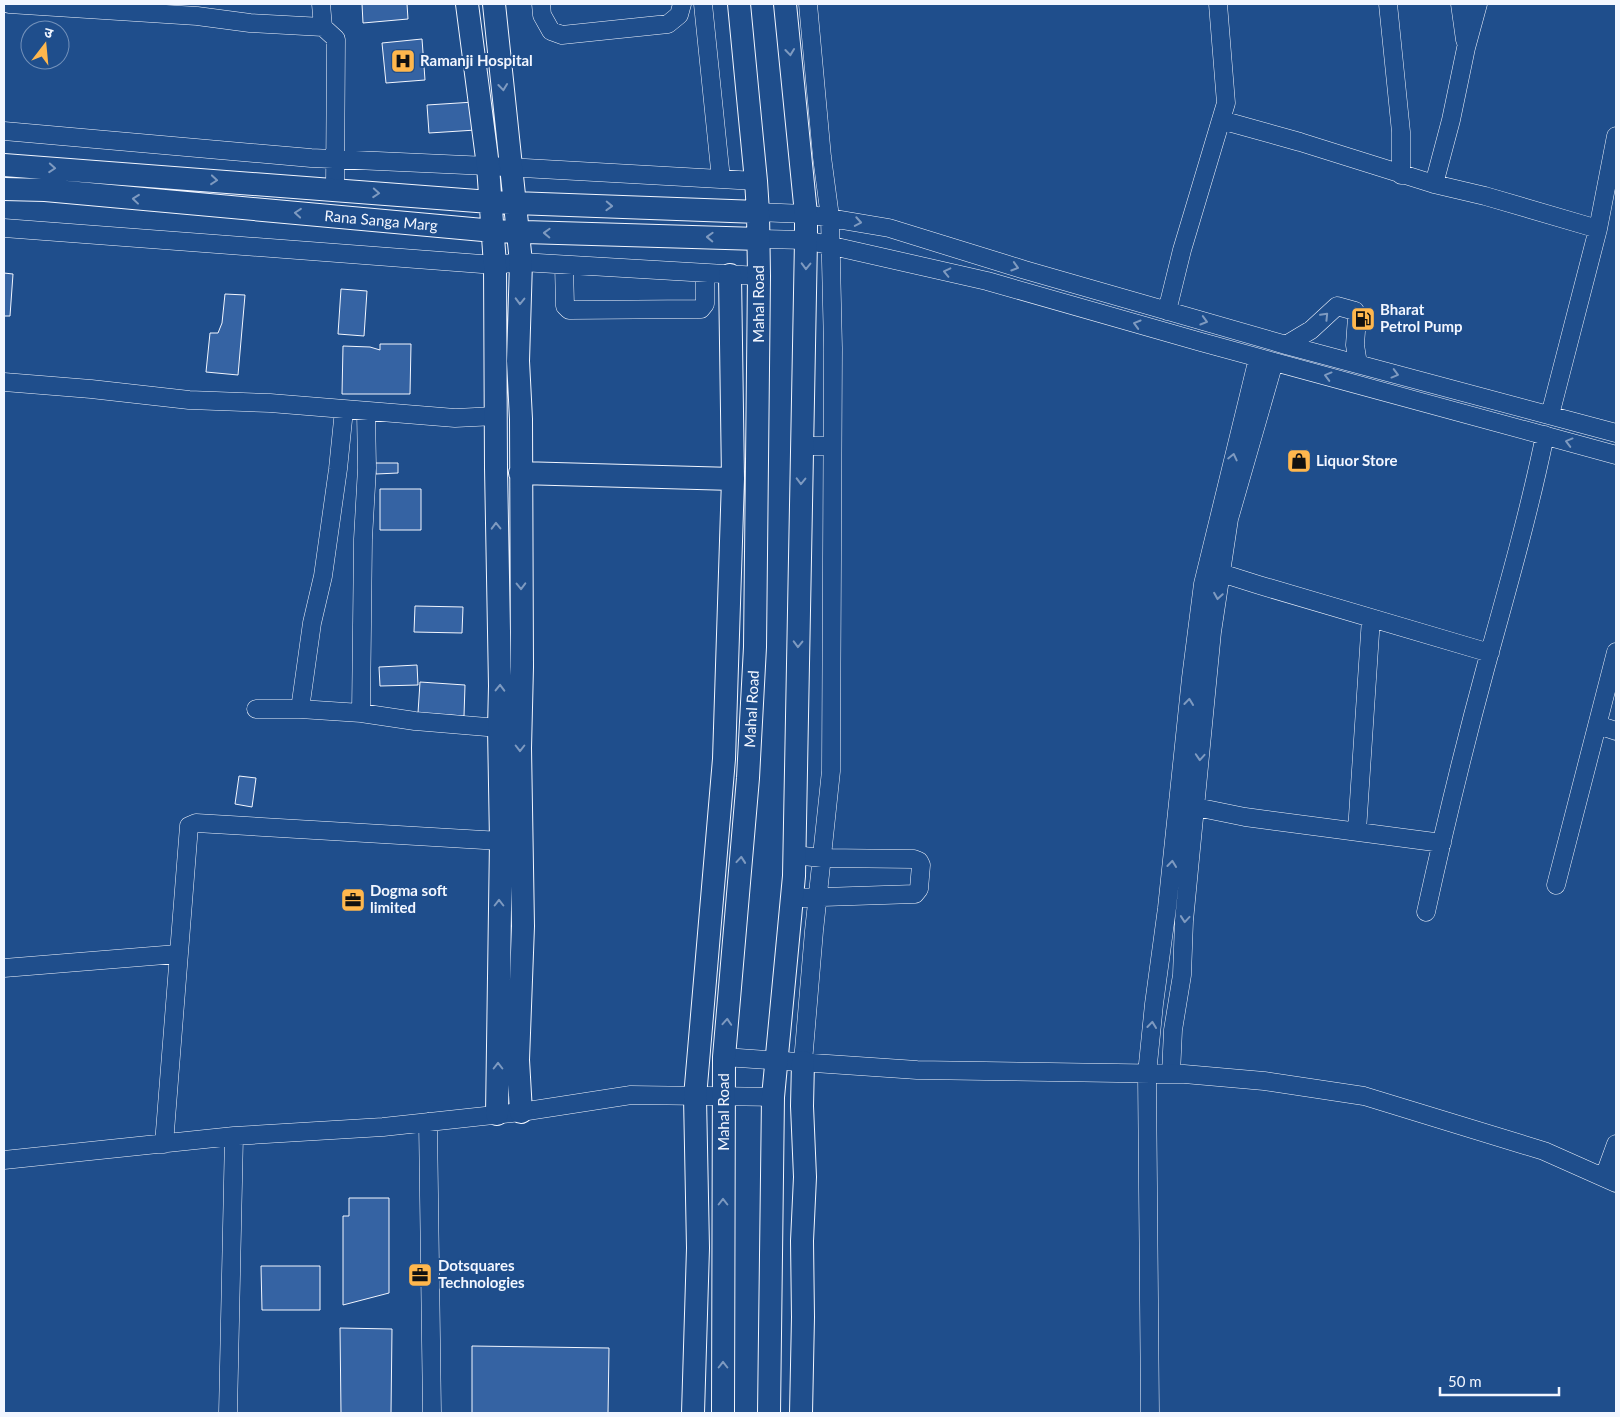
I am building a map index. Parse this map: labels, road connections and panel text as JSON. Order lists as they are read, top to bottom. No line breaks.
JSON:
{"streets":{"main road":["Rana Sanga Marg","Mahal Road"]},"crossings":[["Rana Sanga Marg","Mahal Road"]],"places":{"hospital":["Ramanji Hospital"],"fuel station":["Bharat Petrol Pump"],"shop":["Liquor Store"],"office":["Dogma soft limited","Dotsquares Technologies"]},"scale_bar":"50 m","north":"top"}
